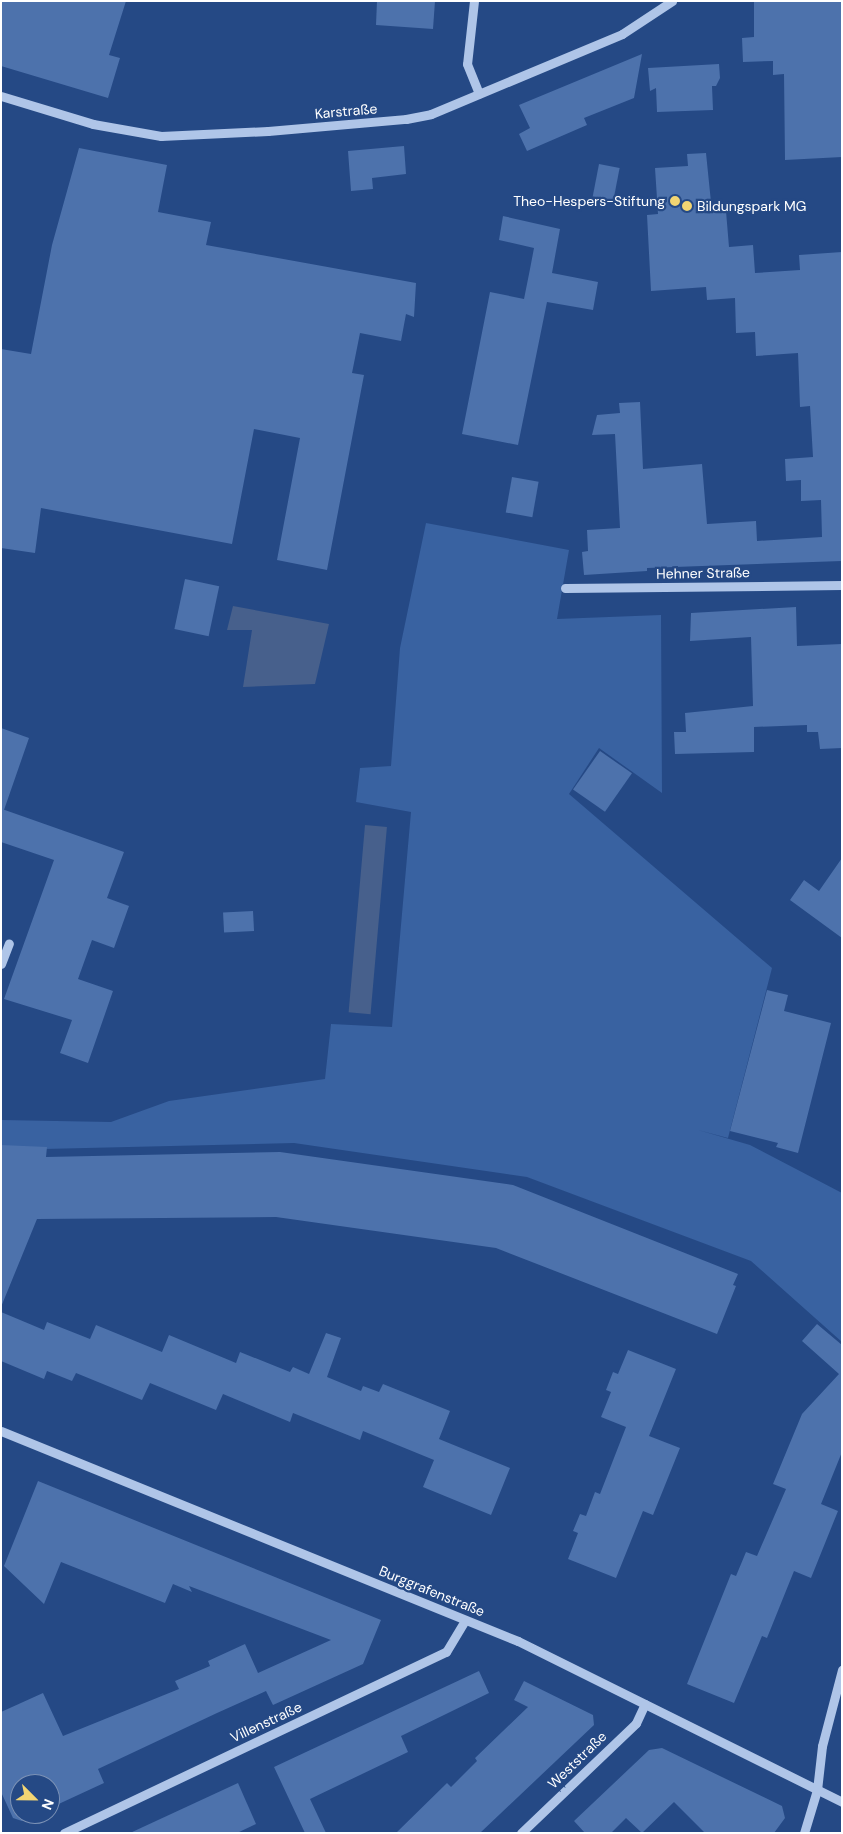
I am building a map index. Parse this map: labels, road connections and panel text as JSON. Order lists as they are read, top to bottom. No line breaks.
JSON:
{"streets":{"street":["Karstraße","Hehner Straße","Burggrafenstraße","Villenstraße","Weststraße"]},"crossings":[["Burggrafenstraße","Villenstraße"],["Burggrafenstraße","Weststraße"]],"places":["Theo-Hespers-Stiftung","Bildungspark MG"],"north":"bottom right"}
